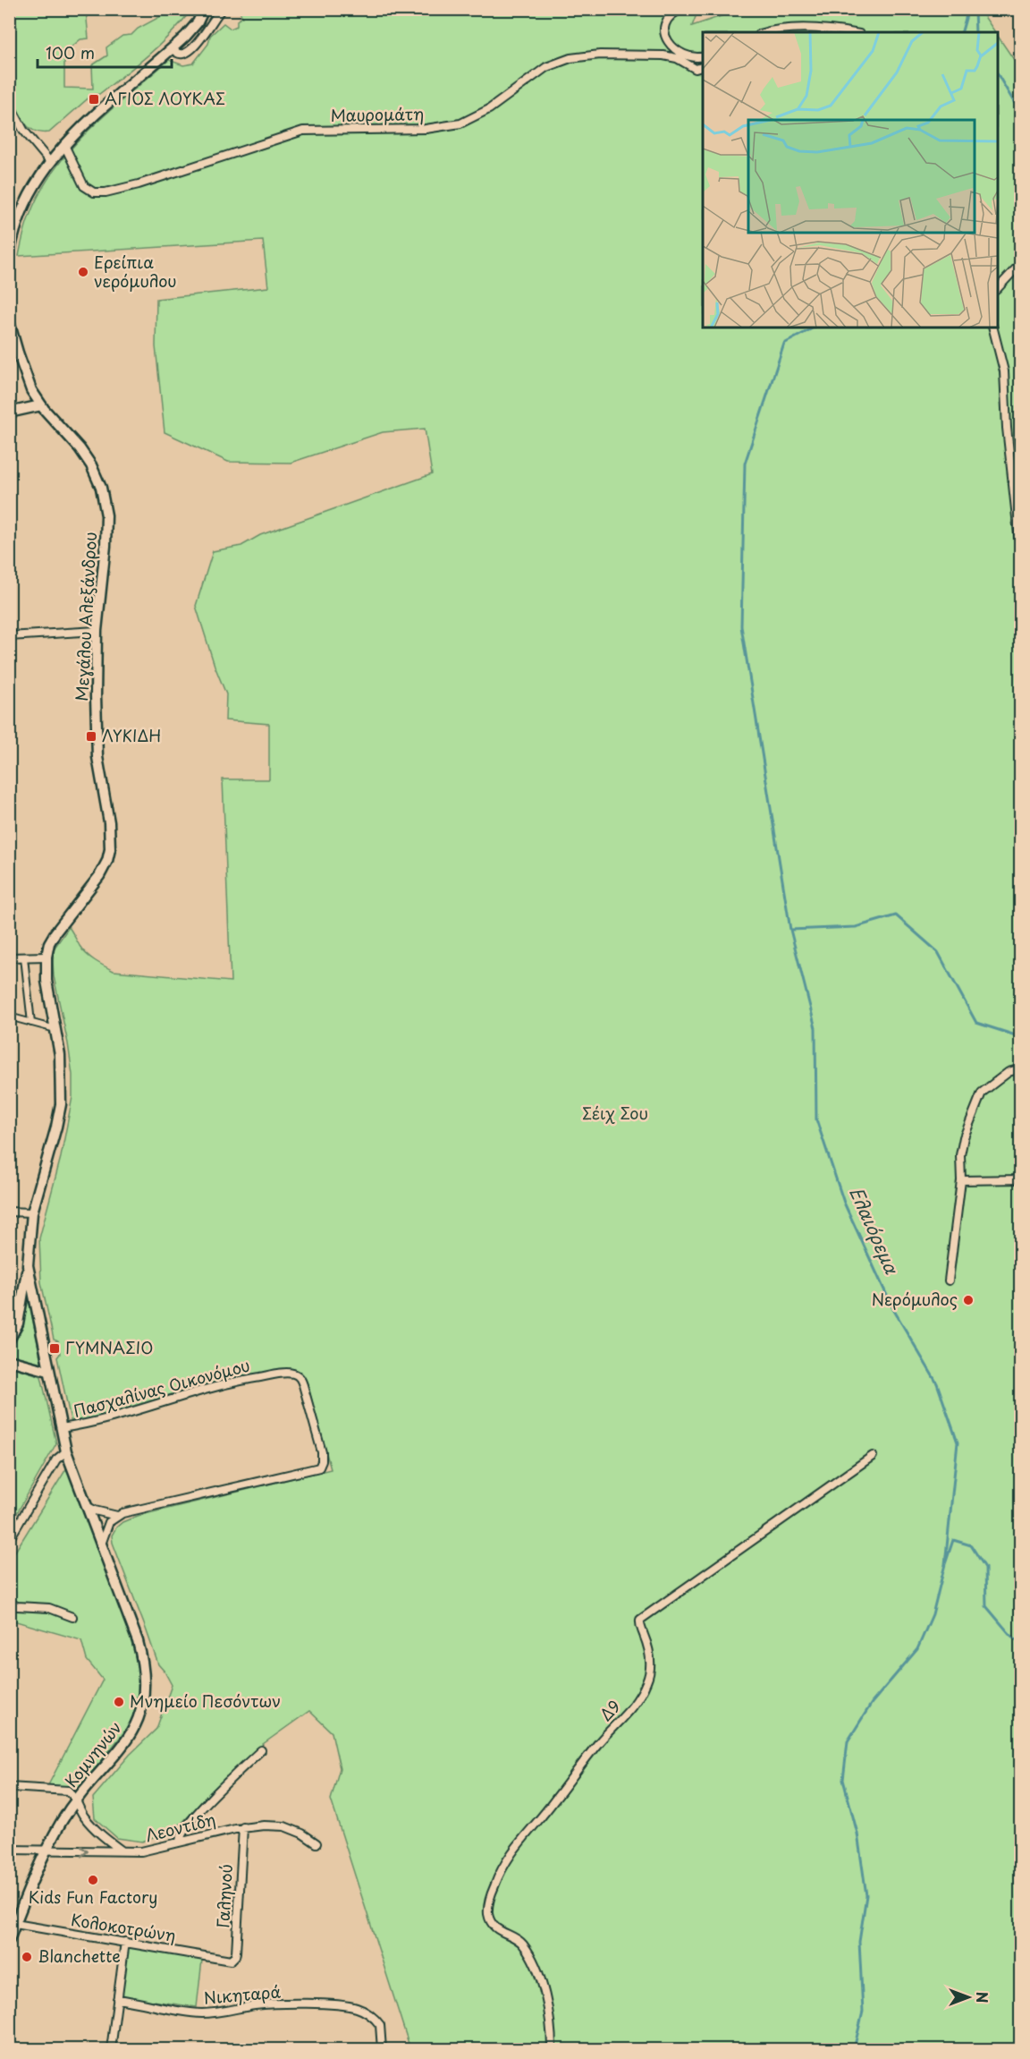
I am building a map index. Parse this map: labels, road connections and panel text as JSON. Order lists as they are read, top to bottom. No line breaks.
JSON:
{"streets":{"main road":["Μεγάλου Αλεξάνδρου","Κομνηνών"],"street":["Μαυρομάτη","Πασχαλίνας Οικονόμου","Δ9","Λεοντίδη","Γαληνού","Κολοκοτρώνη","Νικηταρά"]},"crossings":[["Μεγάλου Αλεξάνδρου","Πασχαλίνας Οικονόμου"],["Μεγάλου Αλεξάνδρου","Κομνηνών"],["Πασχαλίνας Οικονόμου","Κομνηνών"],["Κομνηνών","Λεοντίδη"],["Κομνηνών","Κολοκοτρώνη"],["Λεοντίδη","Γαληνού"],["Γαληνού","Κολοκοτρώνη"]],"water":["Ελαιόρεμα"],"parks":["Σέιχ Σου"],"places":{"transit":["ΑΓΙΟΣ ΛΟΥΚΑΣ","ΛΥΚΙΔΗ","ΓΥΜΝΑΣΙΟ"],"other":["Ερείπια νερόμυλου","Νερόμυλος","Μνημείο Πεσόντων","Kids Fun Factory","Blanchette"]},"scale_bar":"100 m","north":"right"}
